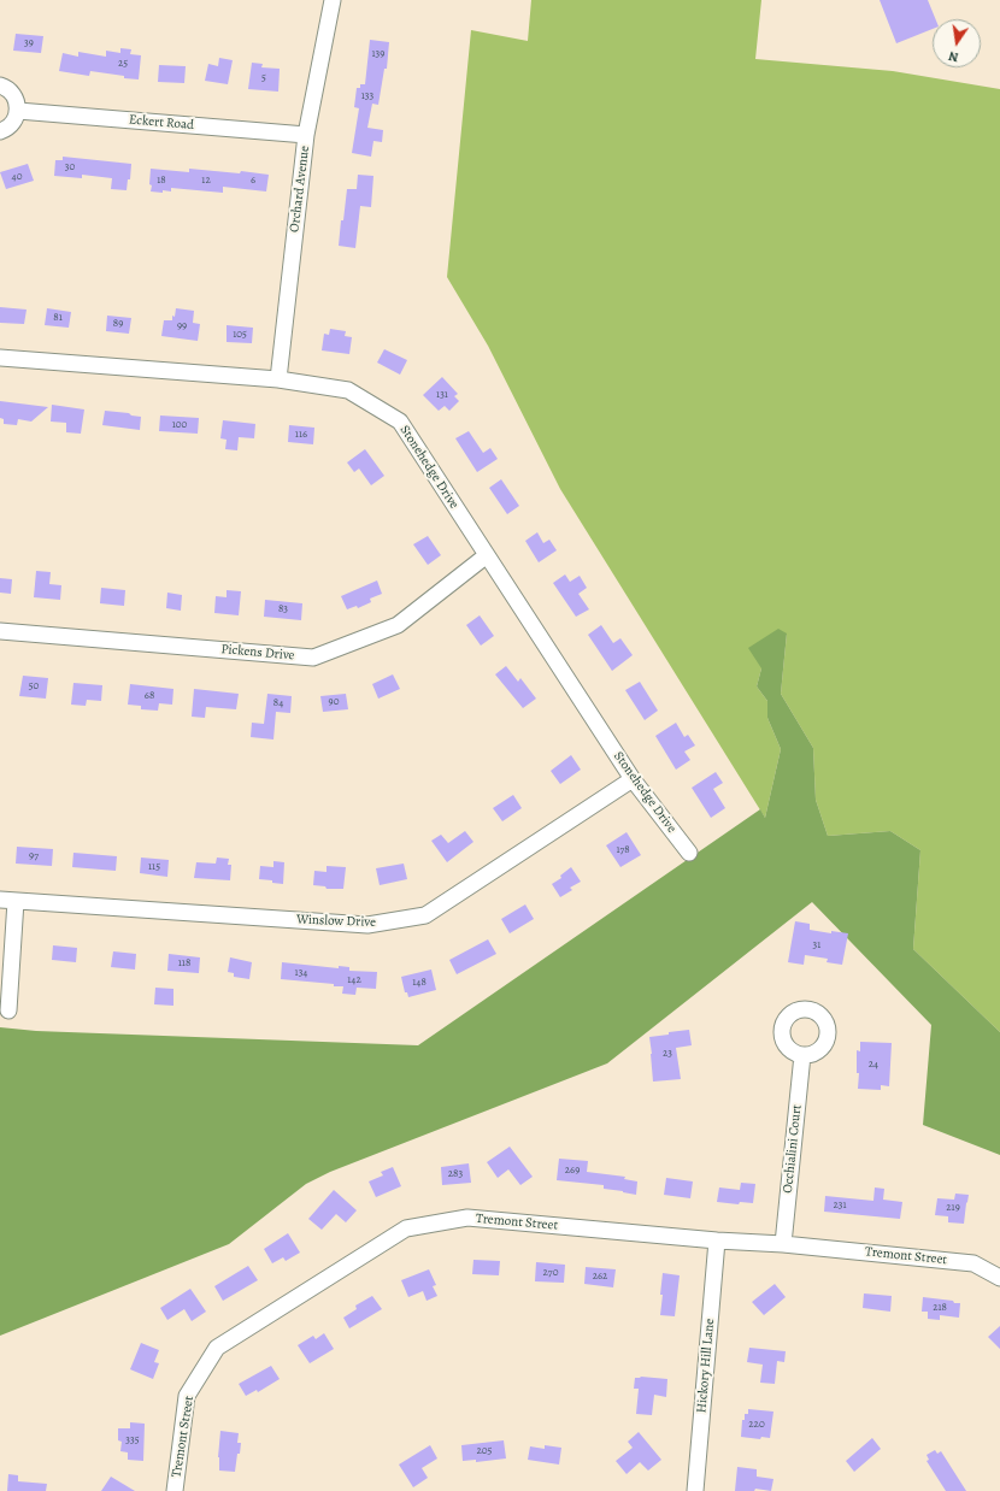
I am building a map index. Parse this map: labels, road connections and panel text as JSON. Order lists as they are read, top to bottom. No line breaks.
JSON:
{"streets":{"street":["Eckert Road","Orchard Avenue","Stonehedge Drive","Pickens Drive","Winslow Drive","Occhialini Court","Tremont Street","Hickory Hill Lane"]},"crossings":[["Eckert Road","Orchard Avenue"],["Orchard Avenue","Stonehedge Drive"],["Stonehedge Drive","Pickens Drive"],["Stonehedge Drive","Winslow Drive"],["Occhialini Court","Tremont Street"],["Tremont Street","Hickory Hill Lane"]],"house_numbers":["39","139","25","5","133","30","40","18","12","6","81","89","99","105","131","100","116","83","50","68","90","84","178","97","115","31","118","134","142","148","23","24","269","283","231","219","270","262","218","220","335","205"],"north":"bottom"}
